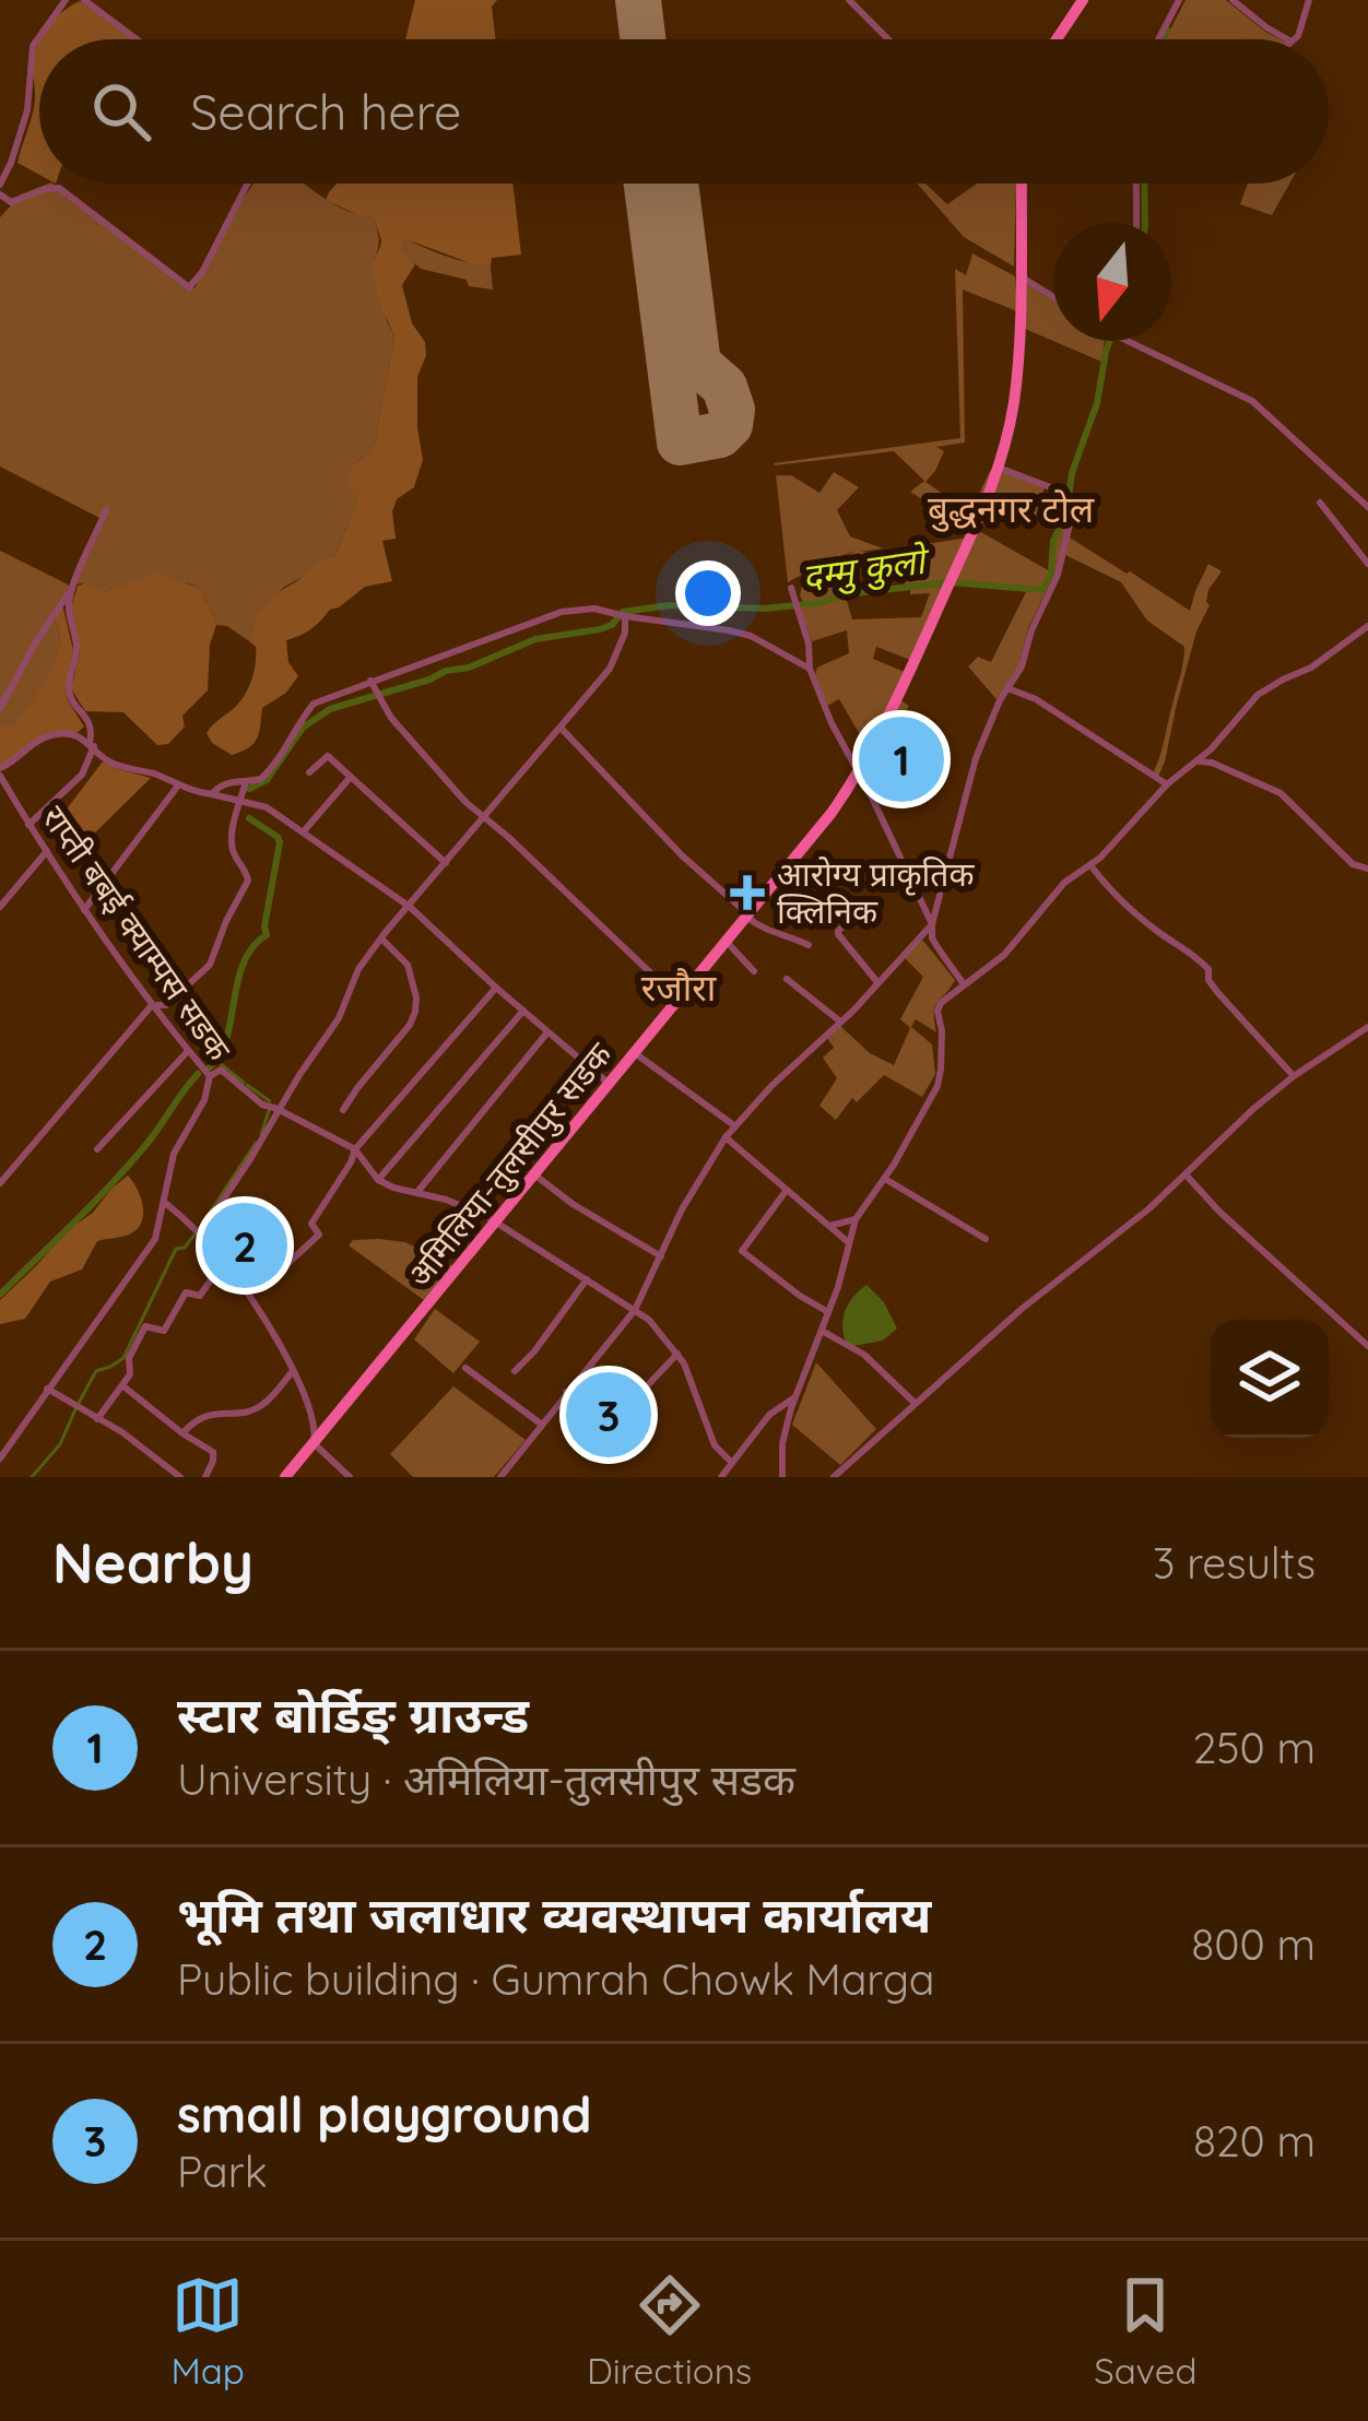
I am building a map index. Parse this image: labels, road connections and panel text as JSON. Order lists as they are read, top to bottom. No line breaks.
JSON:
{"streets":{"main road":["अमिलिया-तुलसीपुर सडक"],"street":["राप्ती बबई क्याम्पस सडक"]},"districts":["बुद्धनगर टोल","रजौरा"],"water":["दम्मु कुलो"],"places":{"health":["आरोग्य प्राकृतिक क्लिनिक"]},"north":"bottom","page":{"search":"Search here","pins":["1","2","3"],"heading":["Nearby","3 results"],"list":[{"mark":"1","name":"स्टार बोर्डिङ् ग्राउन्ड","note":"University · अमिलिया-तुलसीपुर सडक","value":"250 m"},{"mark":"2","name":"भूमि तथा जलाधार व्यवस्थापन कार्यालय","note":"Public building · Gumrah Chowk Marga","value":"800 m"},{"mark":"3","name":"small playground","note":"Park","value":"820 m"}],"nav":["Map","Directions","Saved"]}}
